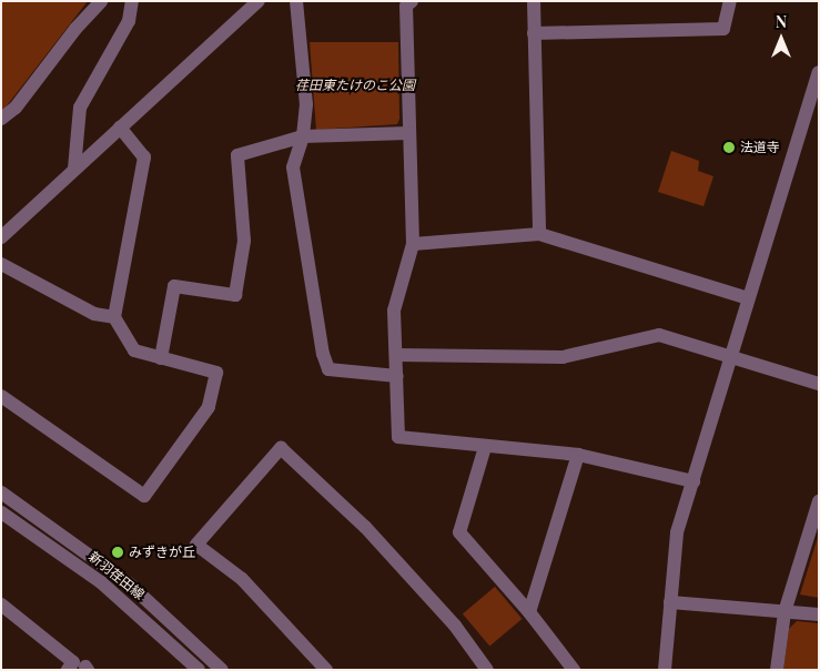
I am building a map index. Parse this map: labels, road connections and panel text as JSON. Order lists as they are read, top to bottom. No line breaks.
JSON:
{"streets":{"street":["新羽荏田線"]},"parks":["荏田東たけのこ公園"],"places":["法道寺","みずきが丘"],"north":"top"}
